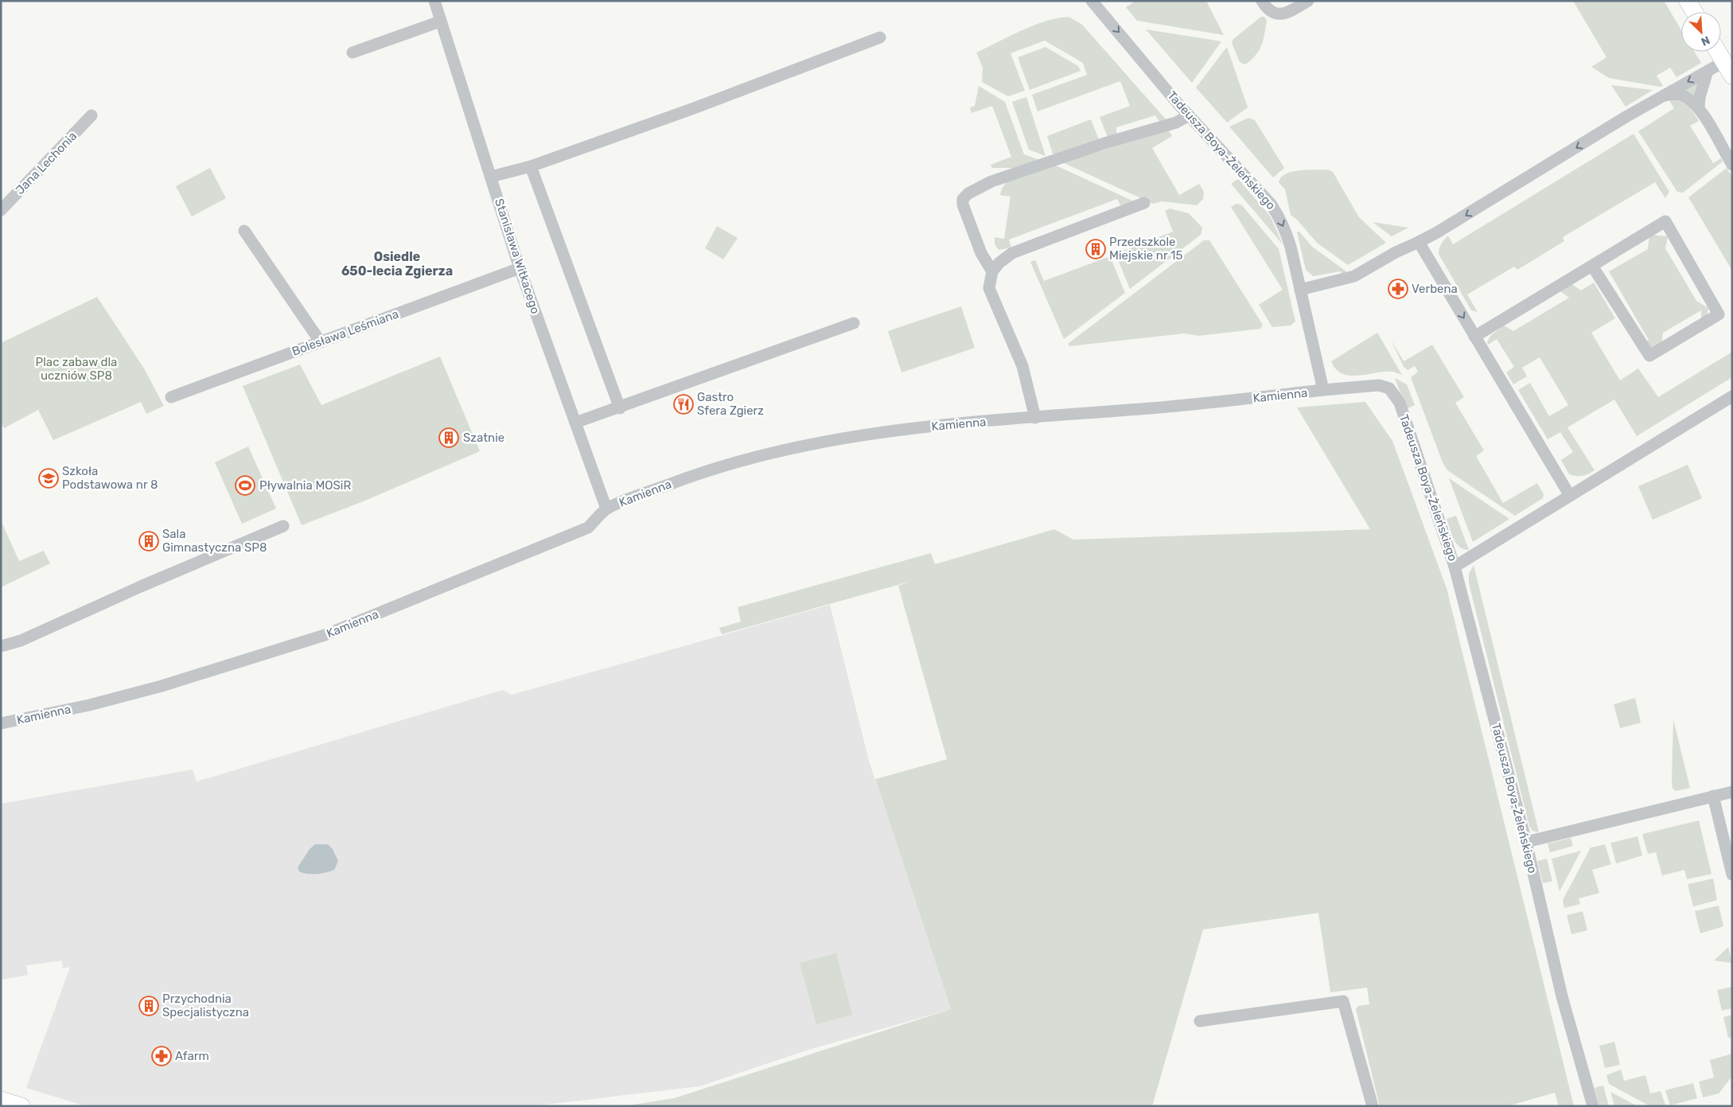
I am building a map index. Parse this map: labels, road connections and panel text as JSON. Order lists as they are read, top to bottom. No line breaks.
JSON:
{"streets":{"street":["Tadeusza Boya-Żeleńskiego","Jana Lechonia","Stanisława Witkacego","Bolesława Leśmiana","Kamienna"]},"crossings":[["Tadeusza Boya-Żeleńskiego","Kamienna"],["Stanisława Witkacego","Bolesława Leśmiana"],["Stanisława Witkacego","Kamienna"]],"districts":["Osiedle 650-lecia Zgierza"],"parks":["Plac zabaw dla uczniów SP8"],"places":{"building":["Przedszkole Miejskie nr 15","Szatnie","Sala Gimnastyczna SP8","Przychodnia Specjalistyczna"],"pharmacy":["Verbena","Afarm"],"restaurant":["Gastro Sfera Zgierz"],"school or university":["Szkoła Podstawowa nr 8"],"sports":["Pływalnia MOSiR"]},"north":"bottom right"}
